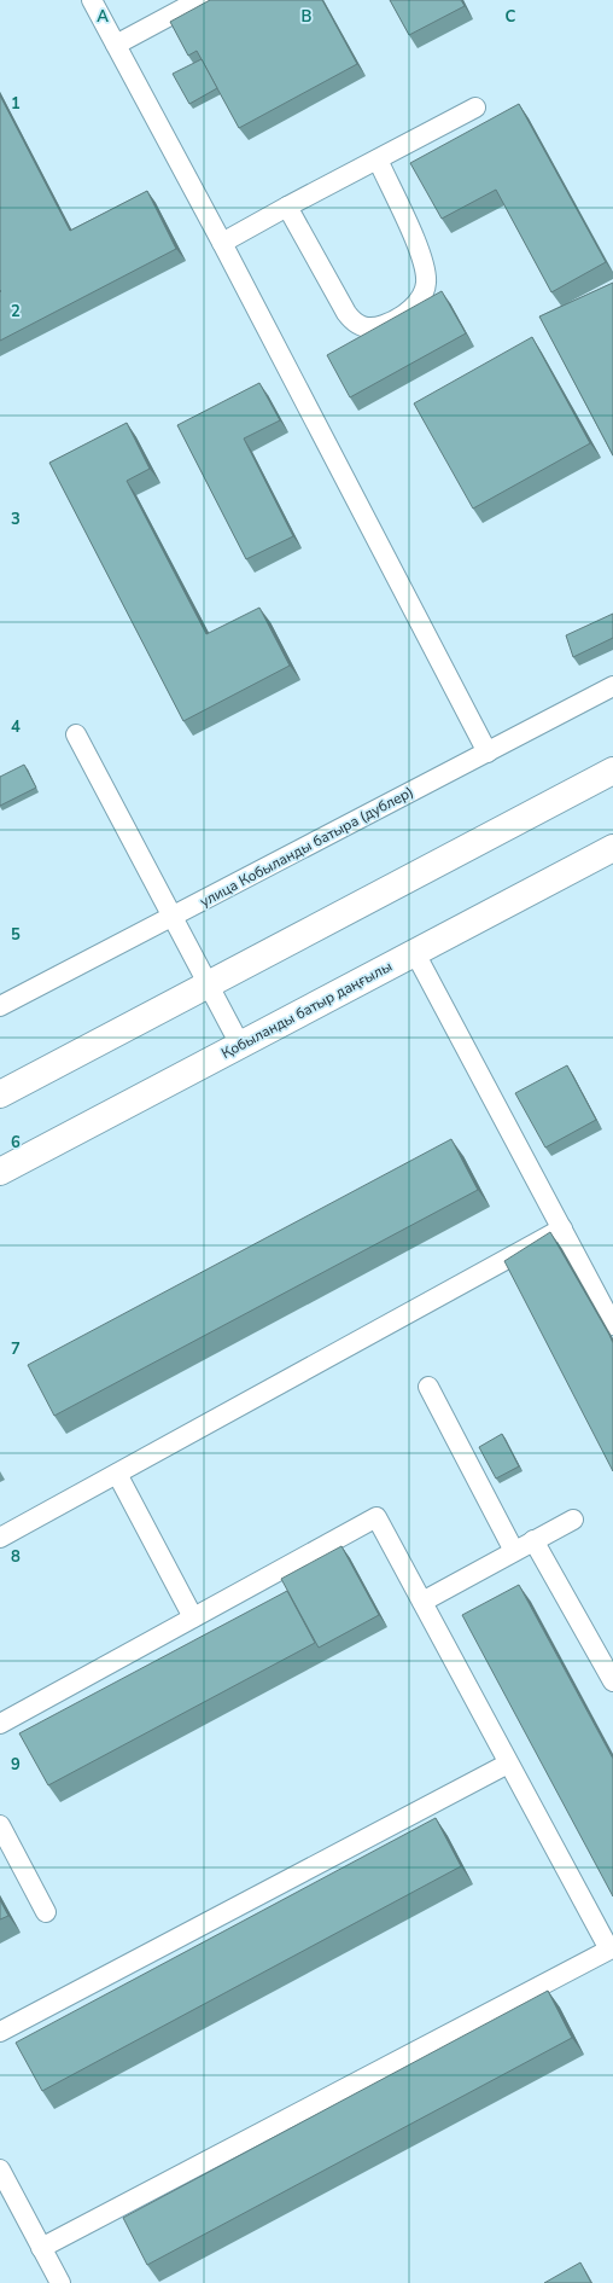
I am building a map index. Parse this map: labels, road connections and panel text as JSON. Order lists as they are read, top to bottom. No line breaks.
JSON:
{"streets":{"street":["Қобыланды батыр даңғылы"],"lane":["улица Кобыланды батыра (дублер)"]},"grid":{"columns":["A","B","C"],"rows":["1","2","3","4","5","6","7","8","9"]}}
